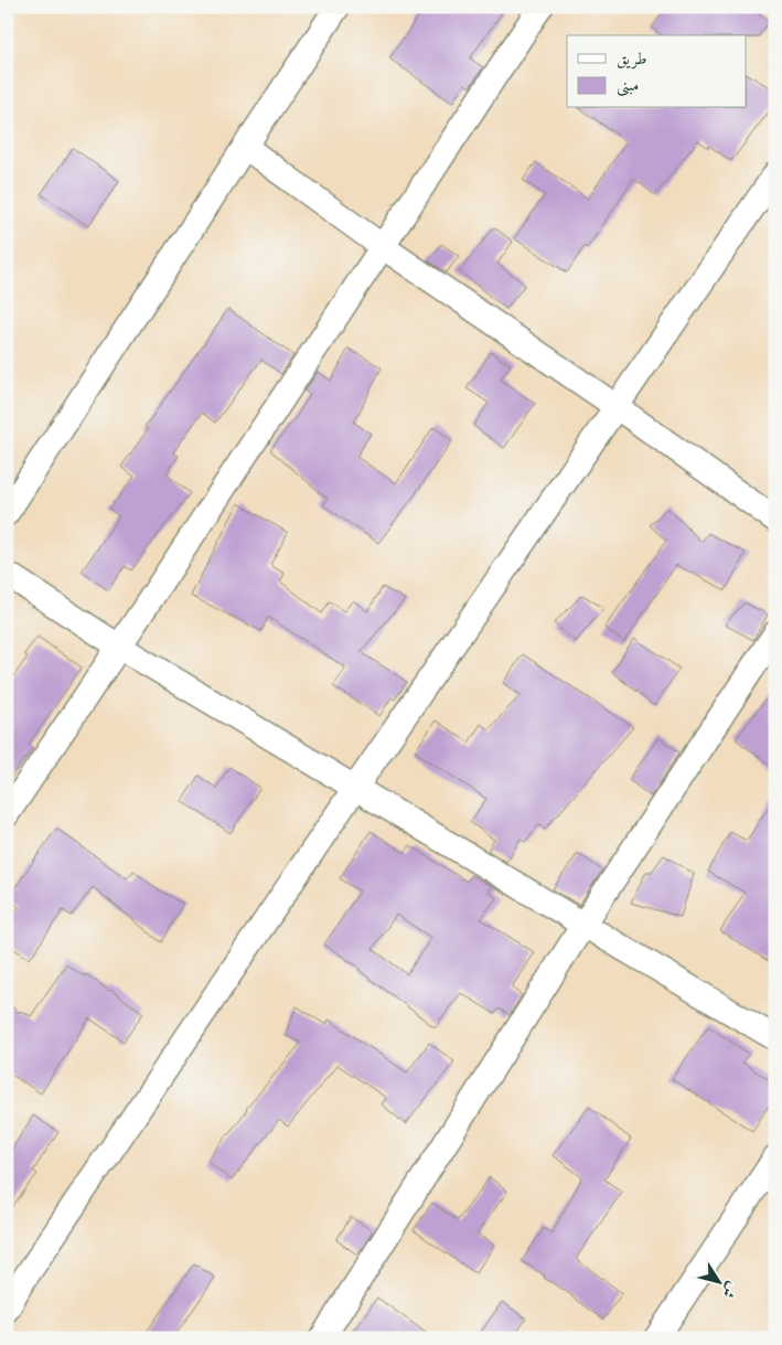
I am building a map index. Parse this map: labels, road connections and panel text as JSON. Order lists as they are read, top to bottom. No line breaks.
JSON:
{"legend":["طريق","مبنى"],"north":"bottom right"}
